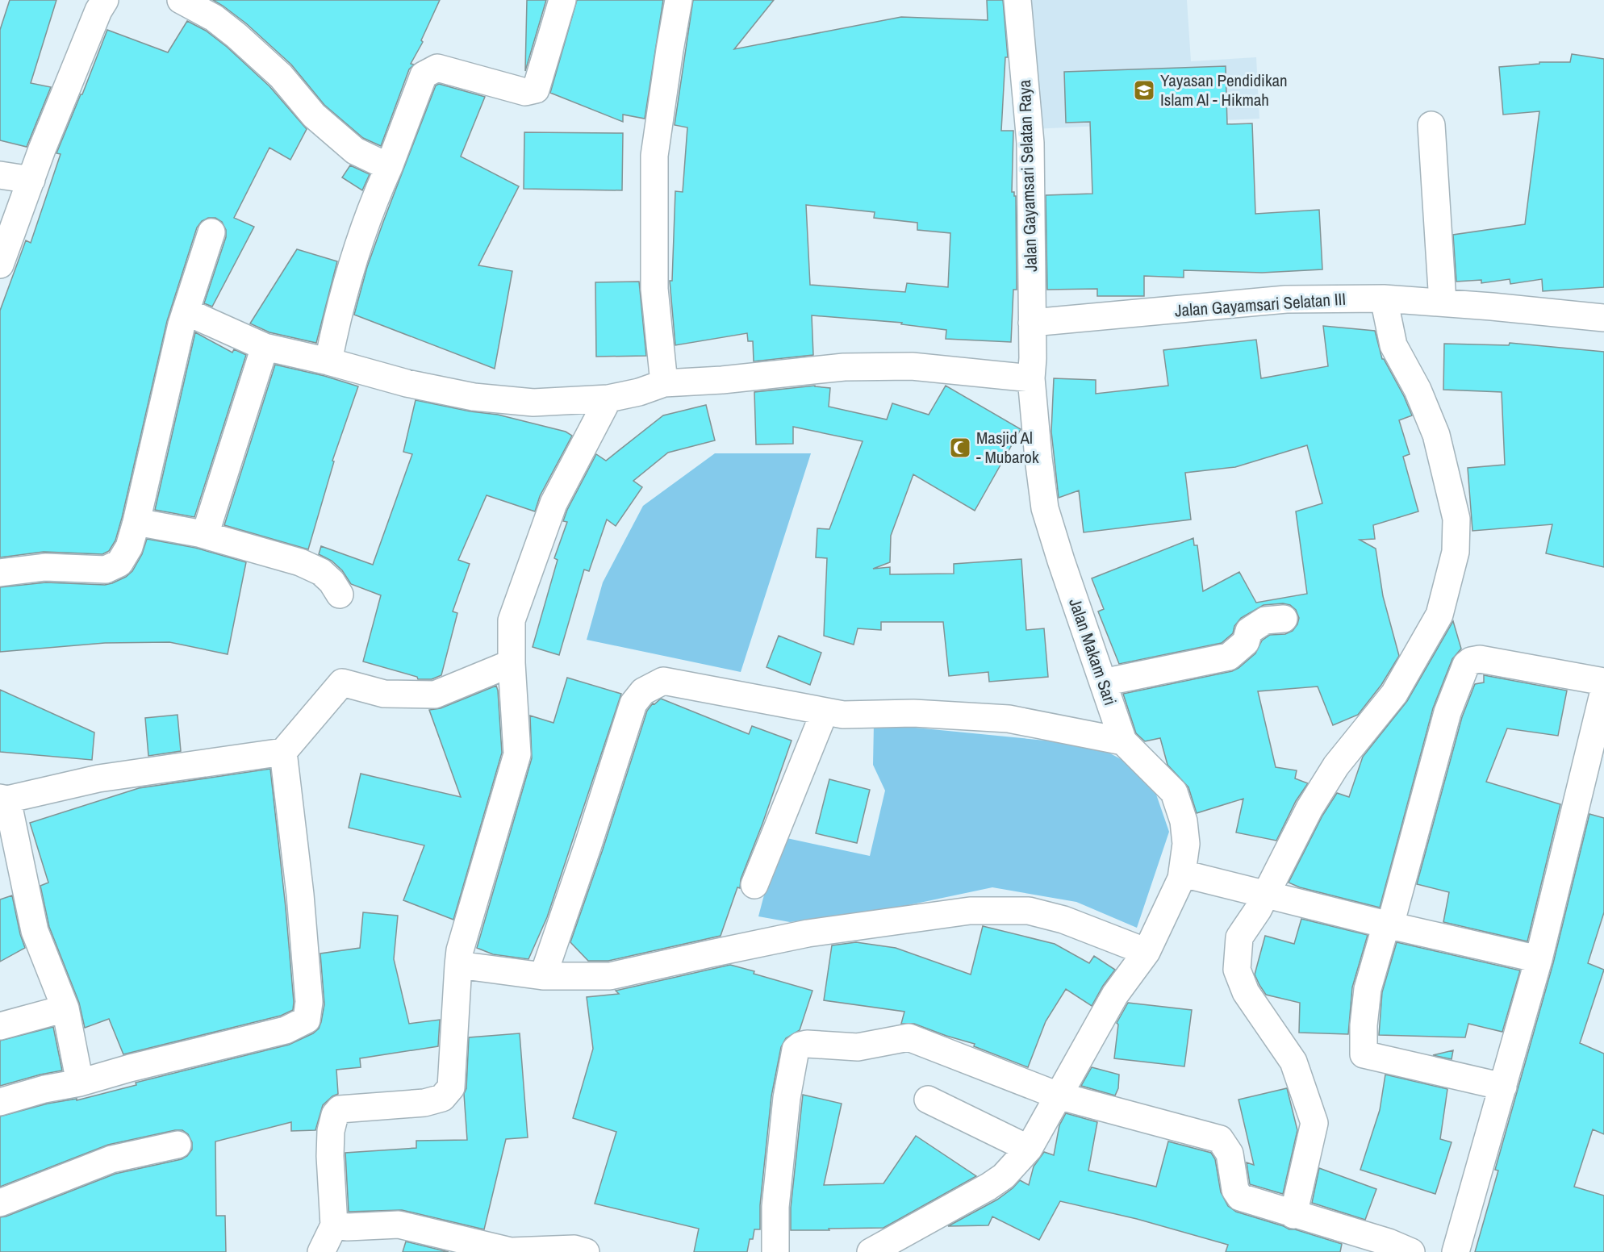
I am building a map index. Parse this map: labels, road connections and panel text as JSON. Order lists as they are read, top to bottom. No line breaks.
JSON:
{"streets":{"street":["Jalan Gayamsari Selatan Raya","Jalan Gayamsari Selatan III","Jalan Makam Sari"]},"crossings":[["Jalan Gayamsari Selatan Raya","Jalan Gayamsari Selatan III"],["Jalan Gayamsari Selatan Raya","Jalan Makam Sari"],["Jalan Gayamsari Selatan III","Jalan Makam Sari"]],"places":{"school or university":["Yayasan Pendidikan Islam Al - Hikmah"],"mosque":["Masjid Al - Mubarok"]}}
